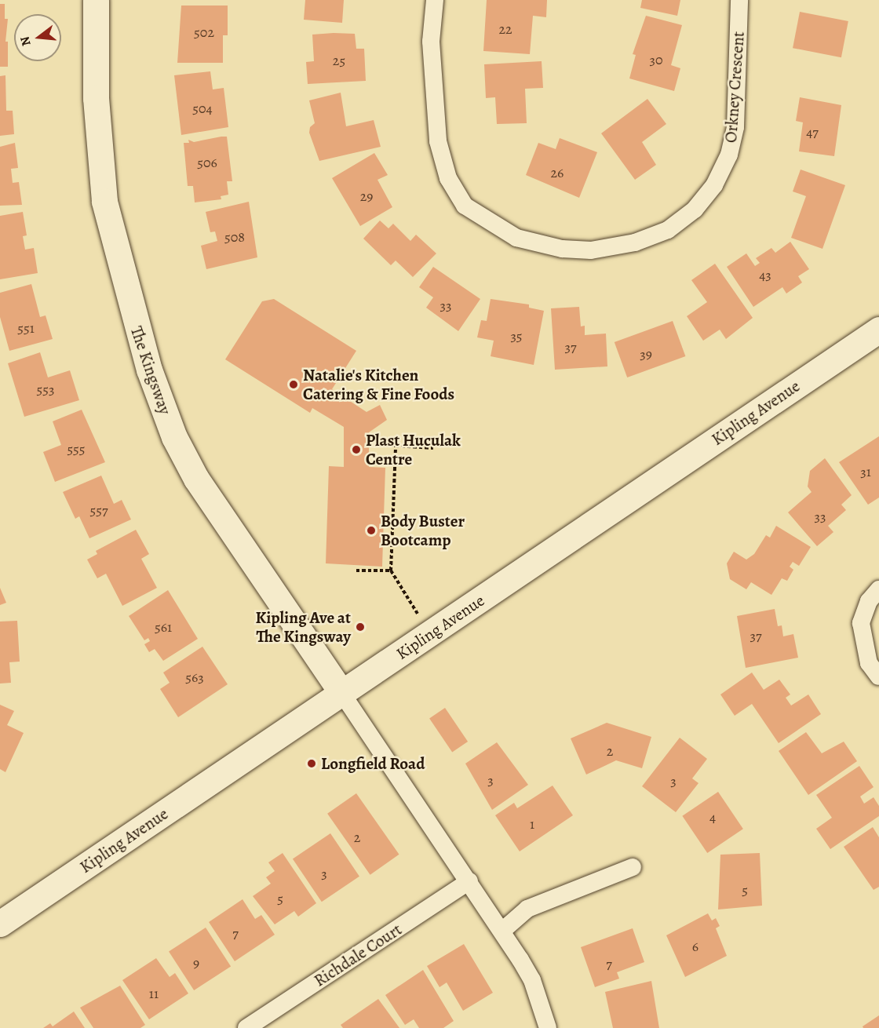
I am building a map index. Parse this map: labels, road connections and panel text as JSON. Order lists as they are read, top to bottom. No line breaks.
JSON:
{"streets":{"main road":["The Kingsway","Kipling Avenue"],"street":["Orkney Crescent","Richdale Court"]},"crossings":[["The Kingsway","Kipling Avenue"]],"places":["Natalie's Kitchen Catering & Fine Foods","Plast Huculak Centre","Body Buster Bootcamp","Kipling Ave at The Kingsway","Longfield Road"],"house_numbers":["22","502","30","25","504","47","506","26","29","508","43","33","551","35","37","39","553","555","31","557","33","561","37","563","2","3","3","4","1","2","3","5","5","7","6","9","7","11"],"north":"left"}
